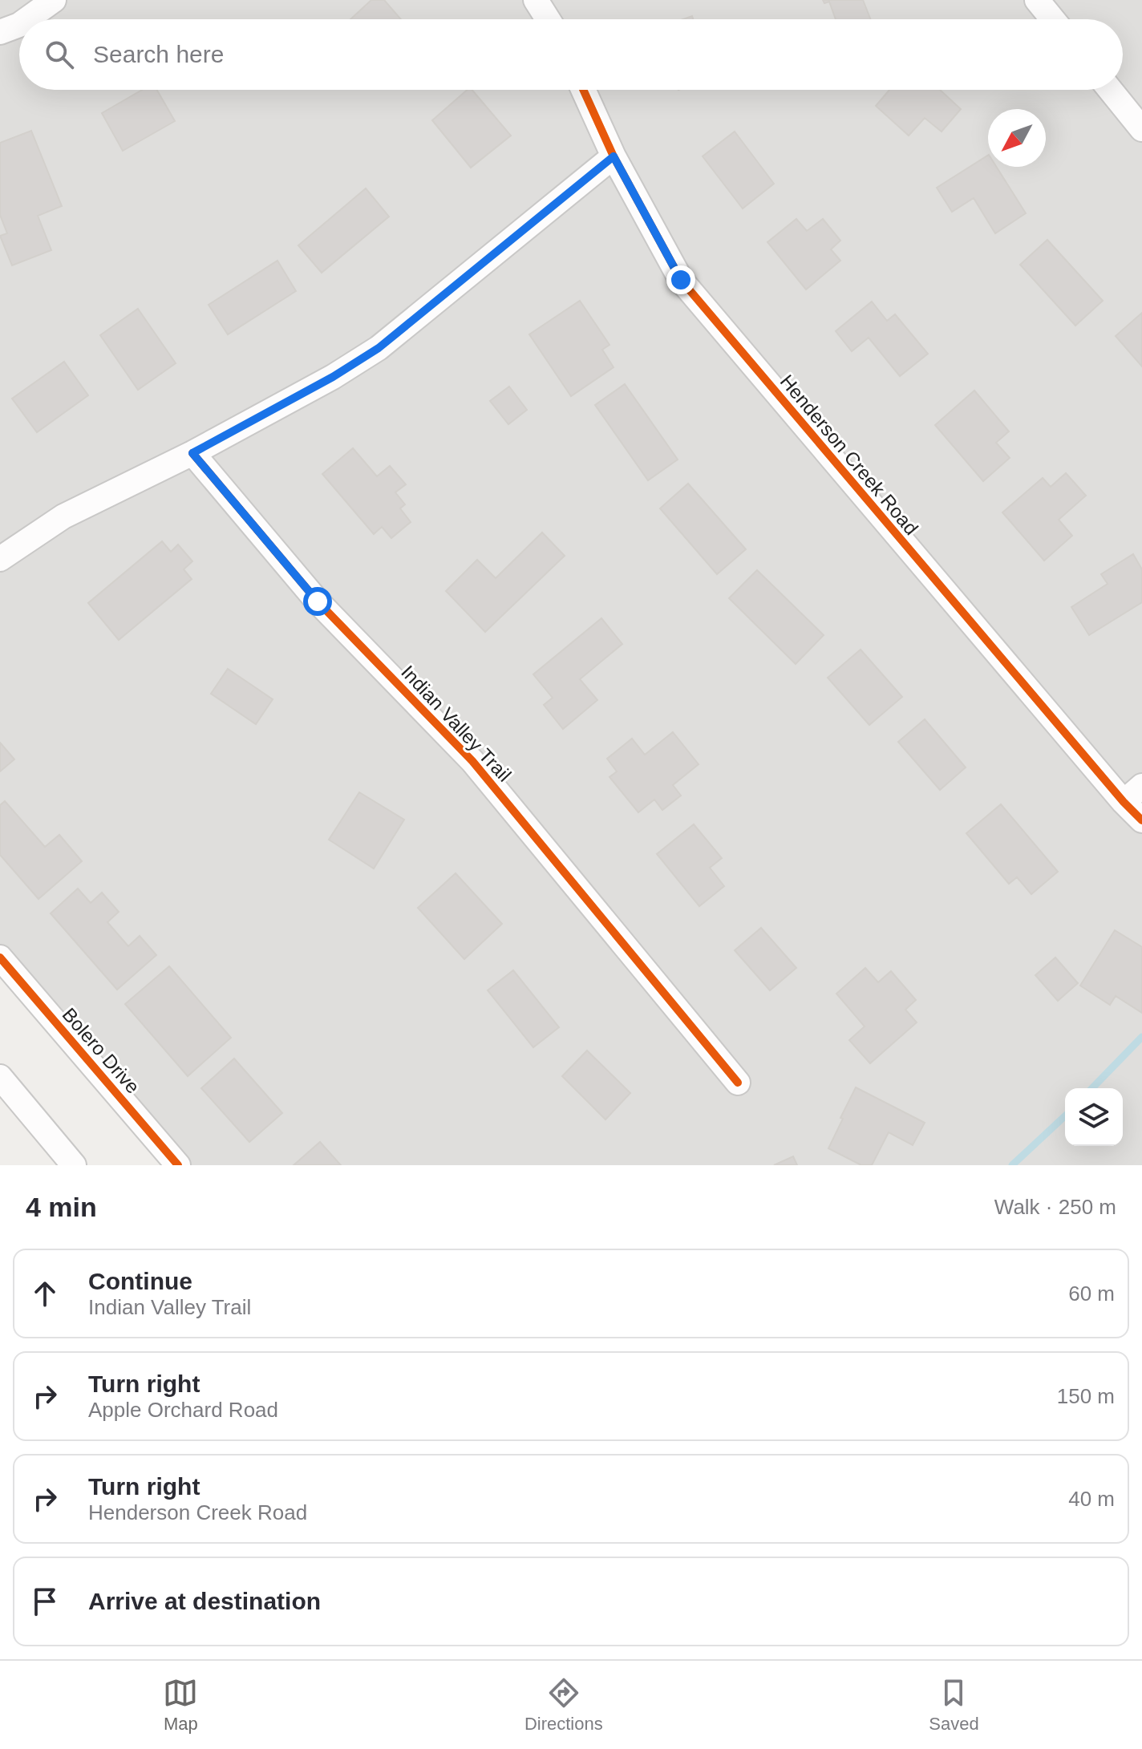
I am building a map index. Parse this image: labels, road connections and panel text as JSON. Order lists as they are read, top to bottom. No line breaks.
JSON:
{"streets":{"street":["Henderson Creek Road","Indian Valley Trail","Bolero Drive"]},"north":"bottom left","page":{"search":"Search here","heading":["4 min","Walk · 250 m"],"list":[["Continue","Indian Valley Trail","60 m"],["Turn right","Apple Orchard Road","150 m"],["Turn right","Henderson Creek Road","40 m"],"Arrive at destination"],"nav":["Map","Directions","Saved"]}}
